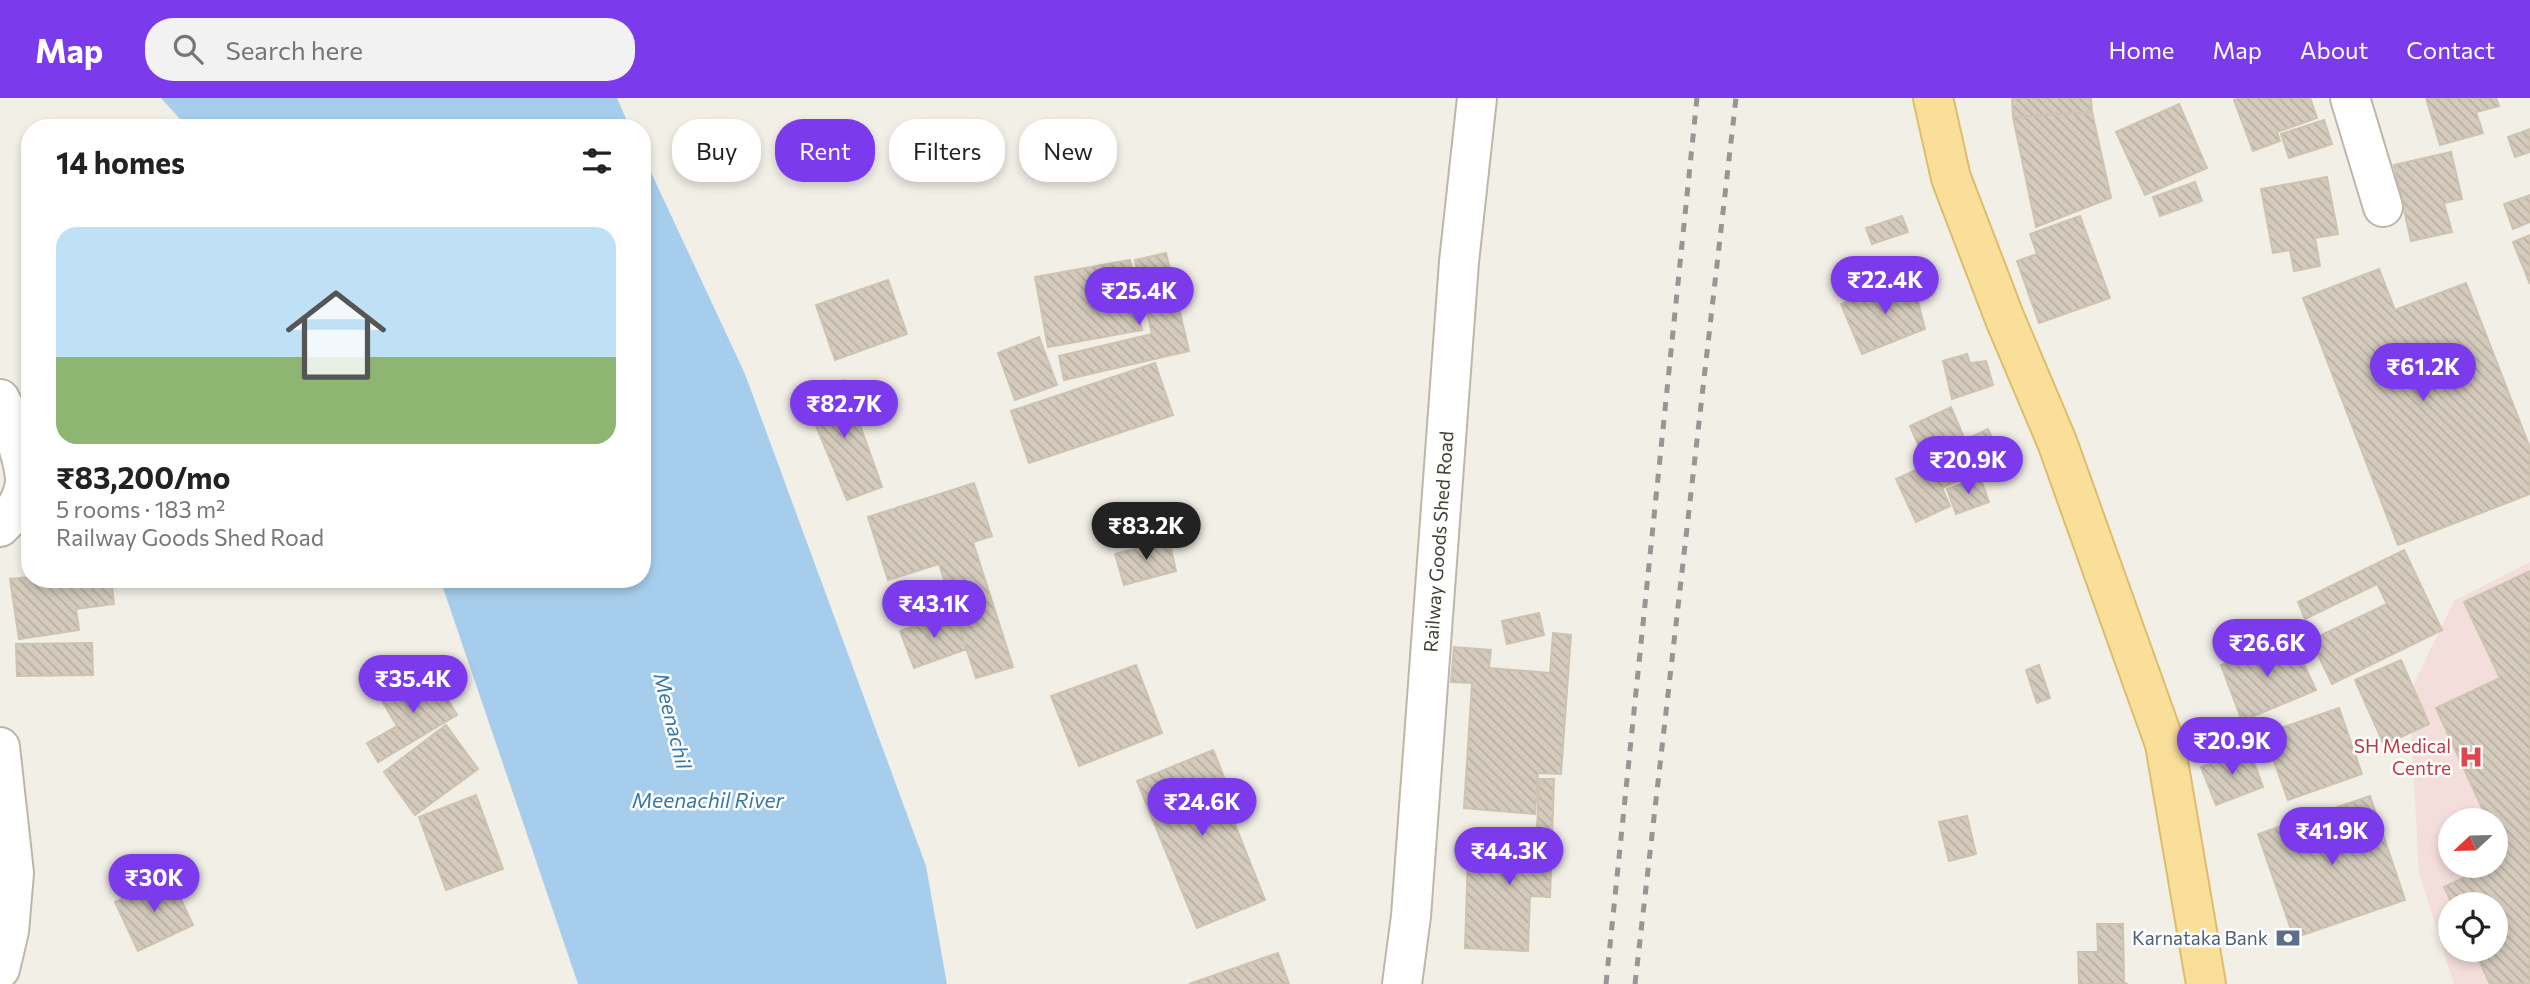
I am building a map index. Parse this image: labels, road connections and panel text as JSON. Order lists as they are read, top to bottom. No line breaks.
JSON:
{"streets":{"street":["Railway Goods Shed Road"]},"water":["Meenachil","Meenachil River"],"places":{"hospital":["SH Medical Centre"],"bank":["Karnataka Bank"]},"north":"left","page":{"header":"Map","search":"Search here","nav":["Home","Map","About","Contact"],"chip":["Buy","Rent","Filters","New"],"heading":"14 homes","list":[{"name":"₹83,200/mo","note":"5 rooms · 183 m² · Railway Goods Shed Road"}],"price":["₹22.4K","₹25.4K","₹61.2K","₹82.7K","₹20.9K","₹83.2K","₹43.1K","₹26.6K","₹35.4K","₹20.9K","₹24.6K","₹41.9K","₹44.3K","₹30K"]}}
